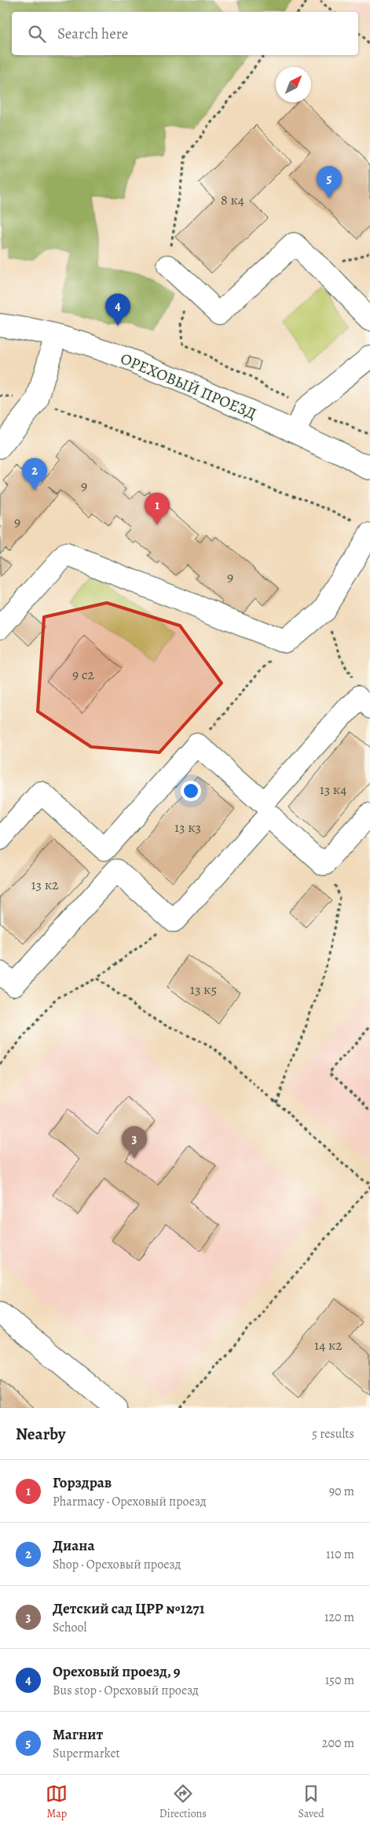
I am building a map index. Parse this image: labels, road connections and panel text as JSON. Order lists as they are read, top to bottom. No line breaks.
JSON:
{"streets":{"street":["ОРЕХОВЫЙ ПРОЕЗД"]},"house_numbers":["8 к4","9","9","9","9 с2","13 к4","13 к3","13 к2","13 к5","14 к2"],"north":"top right","page":{"search":"Search here","pins":["5","4","2","1","3"],"heading":["Nearby","5 results"],"list":[{"mark":"1","name":"Горздрав","note":"Pharmacy · Ореховый проезд","value":"90 m"},{"mark":"2","name":"Диана","note":"Shop · Ореховый проезд","value":"110 m"},{"mark":"3","name":"Детский сад ЦРР №1271","note":"School","value":"120 m"},{"mark":"4","name":"Ореховый проезд, 9","note":"Bus stop · Ореховый проезд","value":"150 m"},{"mark":"5","name":"Магнит","note":"Supermarket","value":"200 m"}],"nav":["Map","Directions","Saved"]}}
